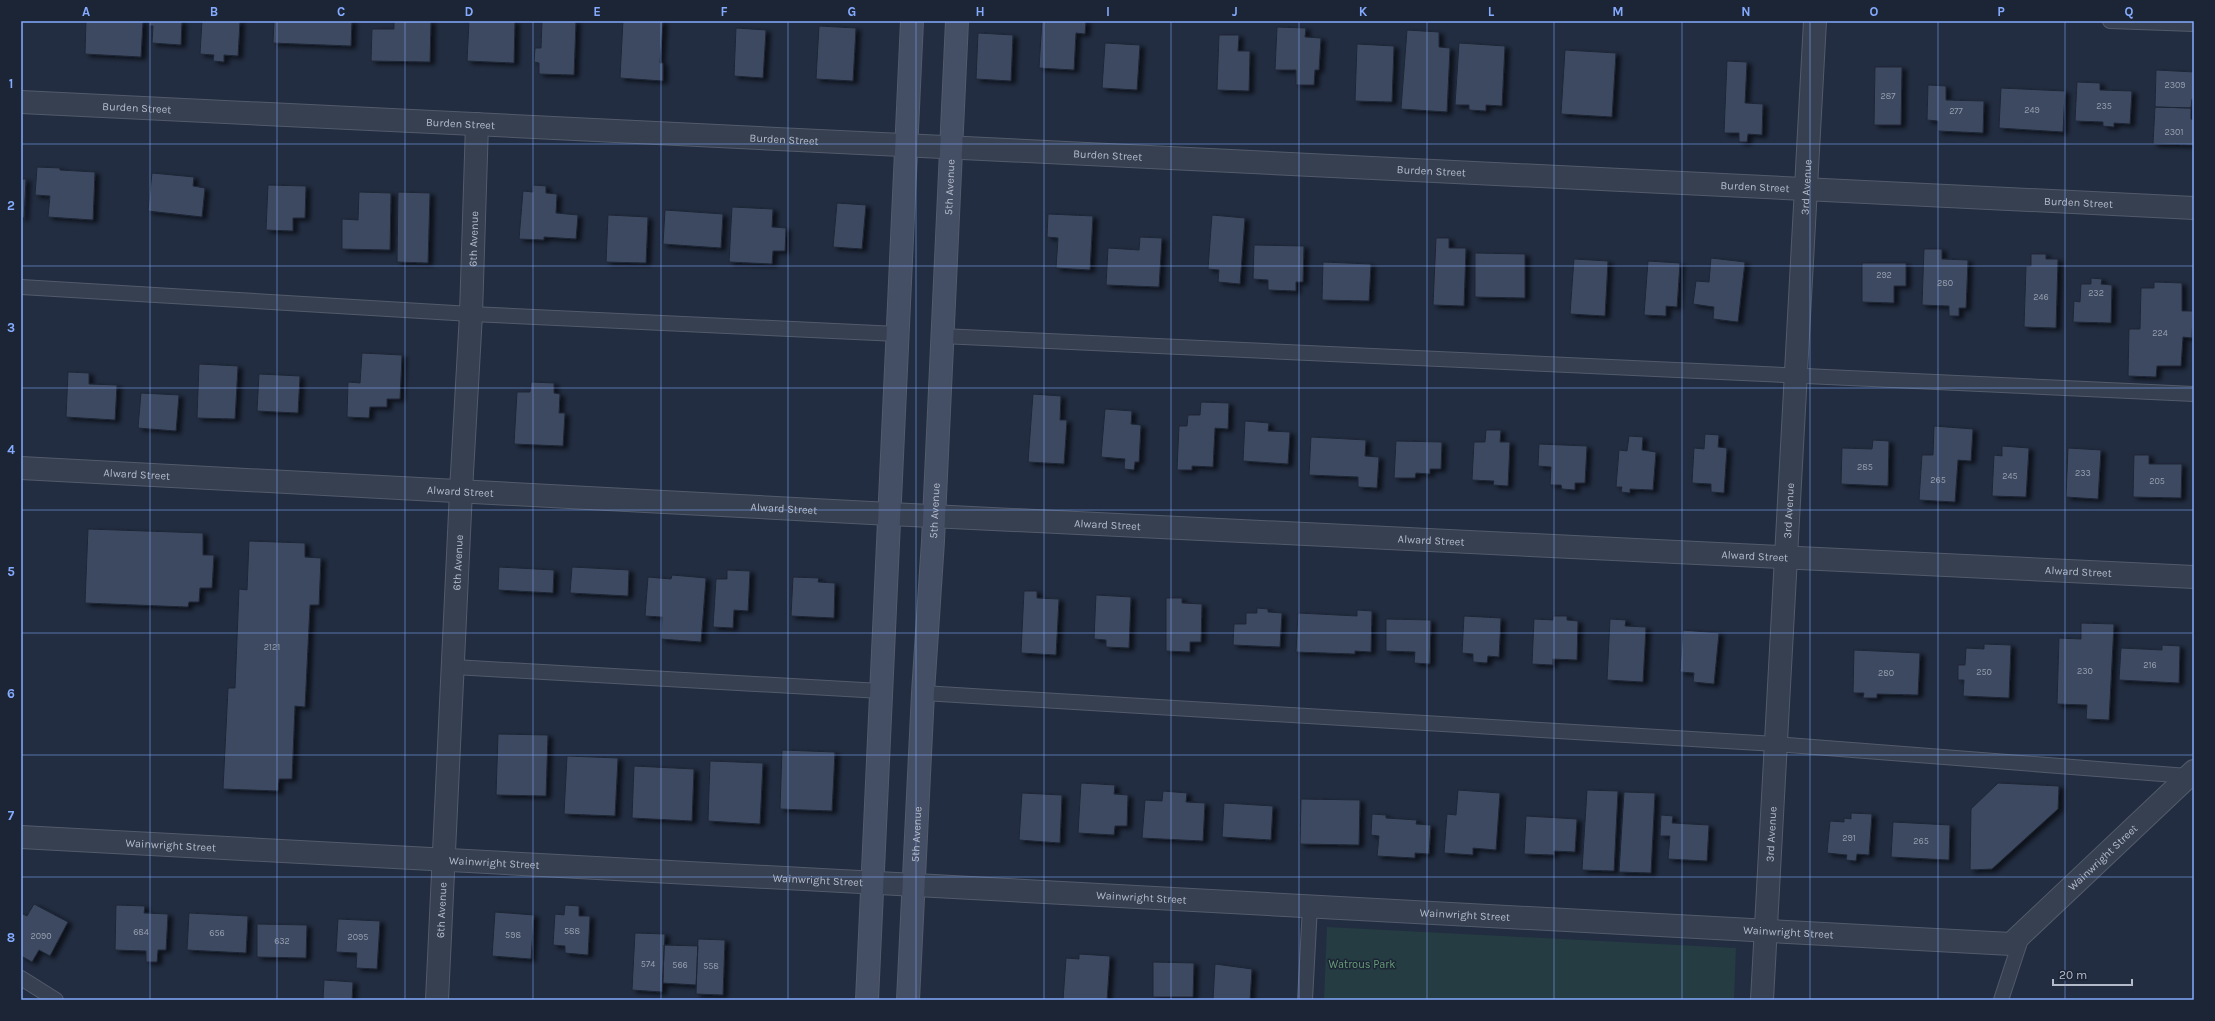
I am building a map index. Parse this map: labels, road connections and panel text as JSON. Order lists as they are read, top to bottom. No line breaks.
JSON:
{"streets":{"main road":["5th Avenue"],"street":["Burden Street","3rd Avenue","6th Avenue","Alward Street","Wainwright Street"]},"crossings":[["Burden Street","5th Avenue"],["Burden Street","3rd Avenue"],["Burden Street","6th Avenue"],["5th Avenue","Alward Street"],["5th Avenue","Wainwright Street"],["3rd Avenue","Alward Street"],["3rd Avenue","Wainwright Street"],["6th Avenue","Alward Street"],["6th Avenue","Wainwright Street"]],"parks":["Watrous Park"],"house_numbers":["2309","287","235","249","277","2301","292","280","232","246","224","285","233","245","265","205","2121","216","230","250","280","291","265","588","684","656","598","2090","2095","632","574","566","558"],"scale_bar":"20 m","grid":{"columns":["A","B","C","D","E","F","G","H","I","J","K","L","M","N","O","P","Q"],"rows":["1","2","3","4","5","6","7","8"]}}
